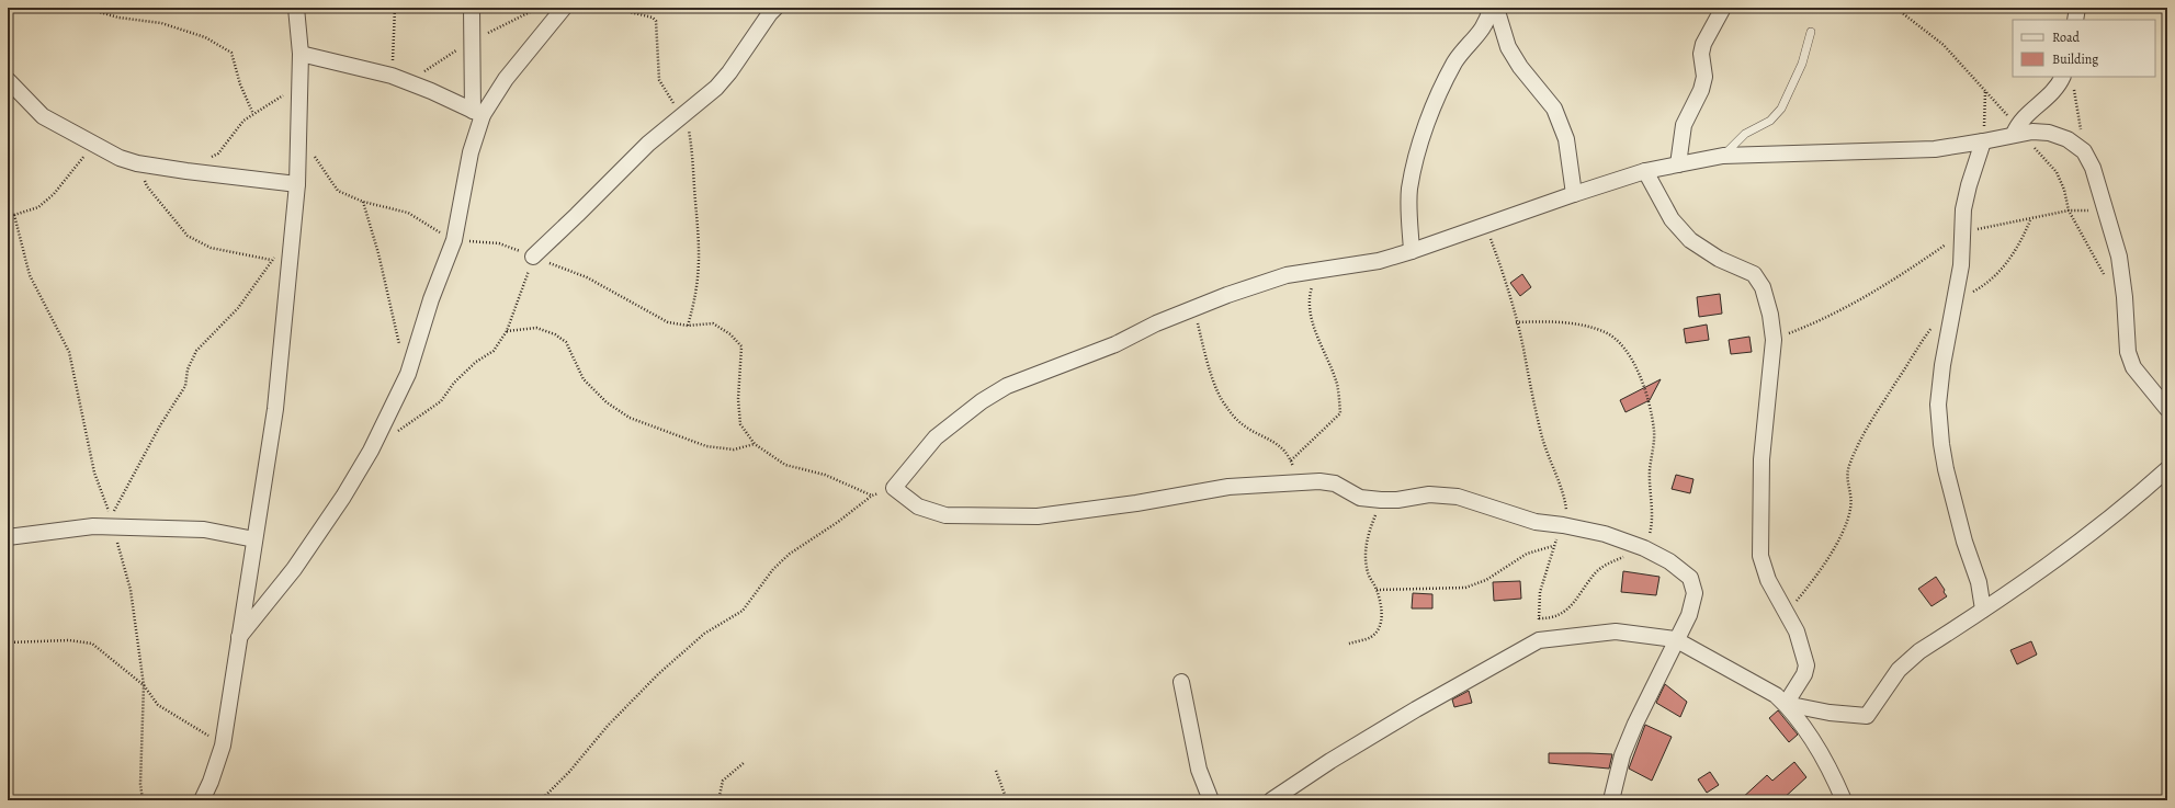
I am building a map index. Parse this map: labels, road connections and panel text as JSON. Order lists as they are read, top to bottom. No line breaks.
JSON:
{"legend":["Road","Building"]}
